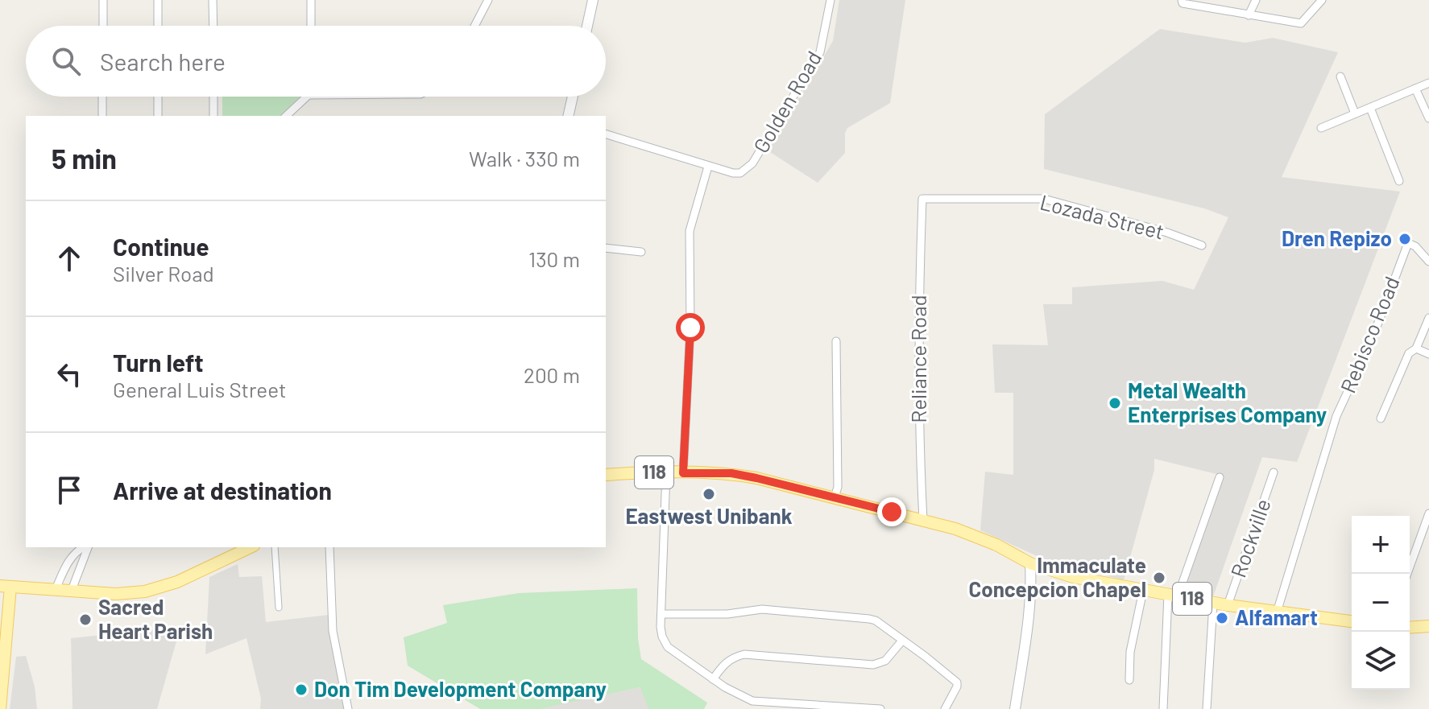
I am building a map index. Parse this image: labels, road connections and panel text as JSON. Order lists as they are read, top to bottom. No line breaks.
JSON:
{"streets":{"main road":["118"],"street":["Golden Road","Lozada Street","Rebisco Road","Reliance Road","Rockville"]},"crossings":[["Lozada Street","Reliance Road"],["Rebisco Road","118"],["Reliance Road","118"],["118","Rockville"]],"places":["Dren Repizo","Metal Wealth Enterprises Company","Eastwest Unibank","Immaculate Concepcion Chapel","Alfamart","Sacred Heart Parish","Don Tim Development Company"],"page":{"search":"Search here","heading":["5 min","Walk · 330 m"],"list":[["Continue","Silver Road","130 m"],["Turn left","General Luis Street","200 m"],"Arrive at destination"],"map_buttons":["+","−"]}}
